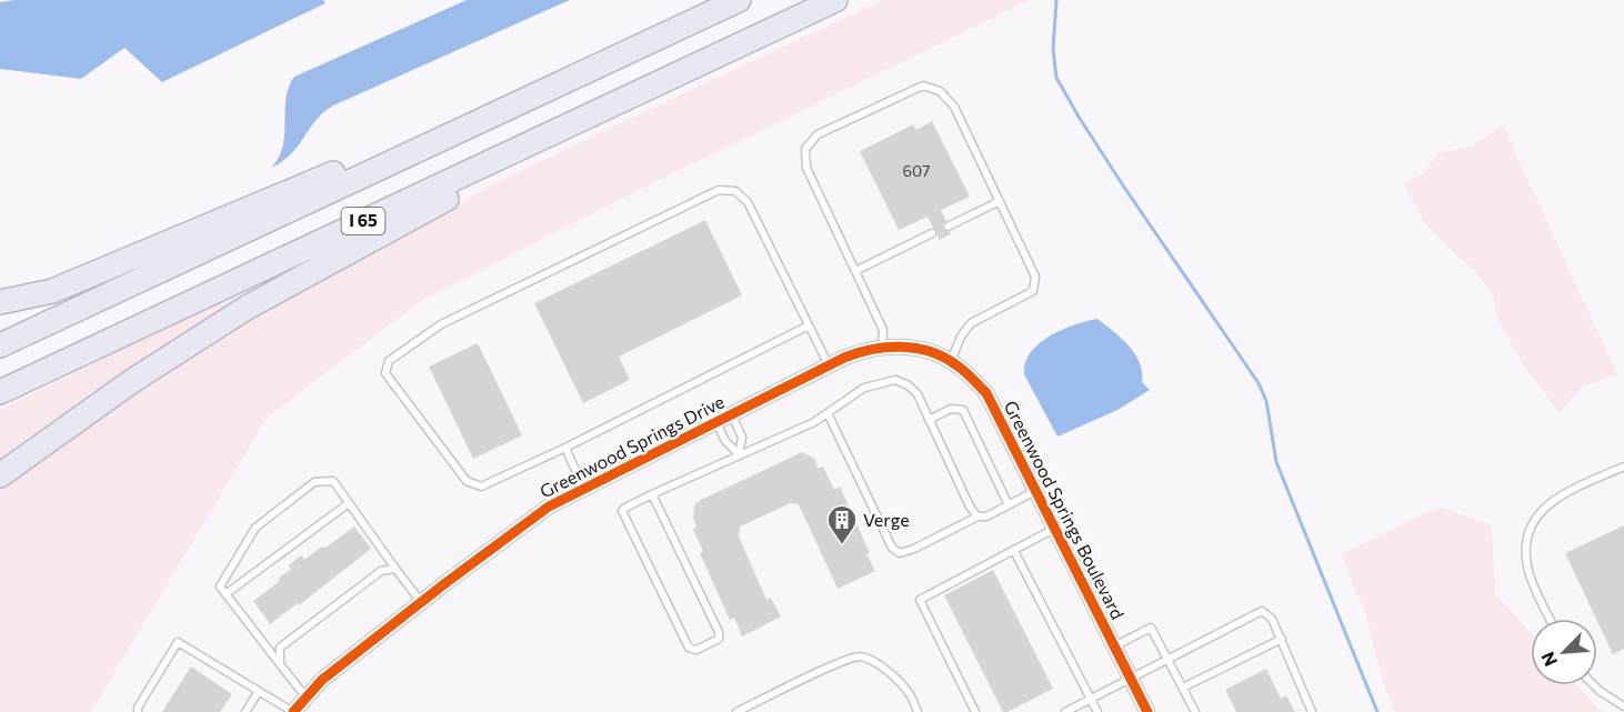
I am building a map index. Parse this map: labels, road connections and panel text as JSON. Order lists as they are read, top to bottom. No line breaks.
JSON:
{"streets":{"highway":["I 65"],"street":["Greenwood Springs Drive","Greenwood Springs Boulevard"]},"crossings":[["Greenwood Springs Drive","Greenwood Springs Boulevard"]],"places":{"building":["Verge"]},"house_numbers":["607"],"north":"bottom left"}
